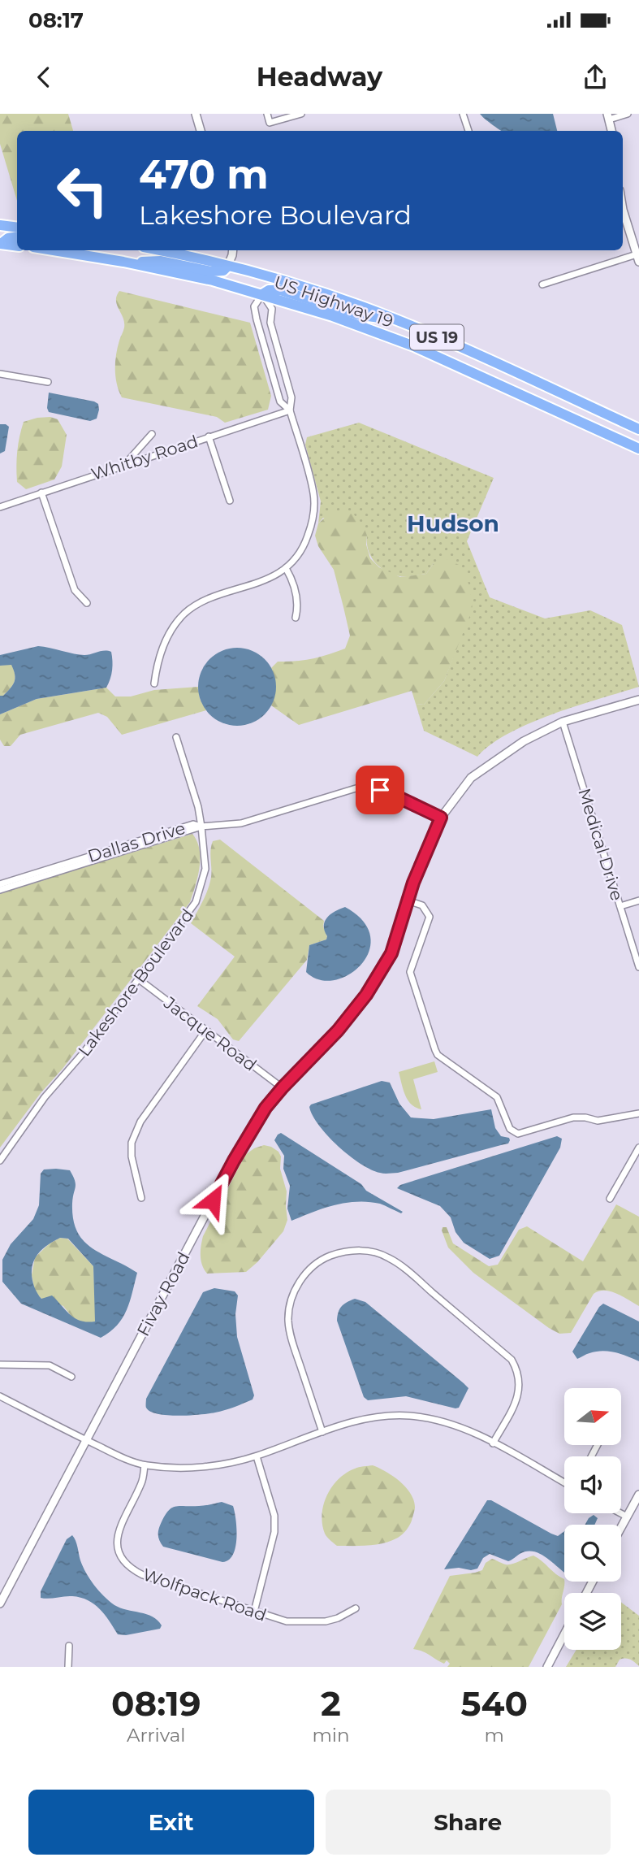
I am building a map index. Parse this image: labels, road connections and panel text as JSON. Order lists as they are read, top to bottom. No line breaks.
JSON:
{"streets":{"highway":["US Highway 19","US 19"],"street":["Whitby Road","Dallas Drive","Medical Drive","Lakeshore Boulevard","Jacque Road","Fivay Road","Wolfpack Road"]},"crossings":[["Dallas Drive","Lakeshore Boulevard"],["Medical Drive","Fivay Road"],["Lakeshore Boulevard","Jacque Road"],["Jacque Road","Fivay Road"]],"districts":["Hudson"],"north":"right","page":{"status":"08:17","header":"Headway","turn":["470 m","Lakeshore Boulevard"],"eta":["08:19","Arrival","2","min","540","m"],"buttons":["Exit","Share"]}}
